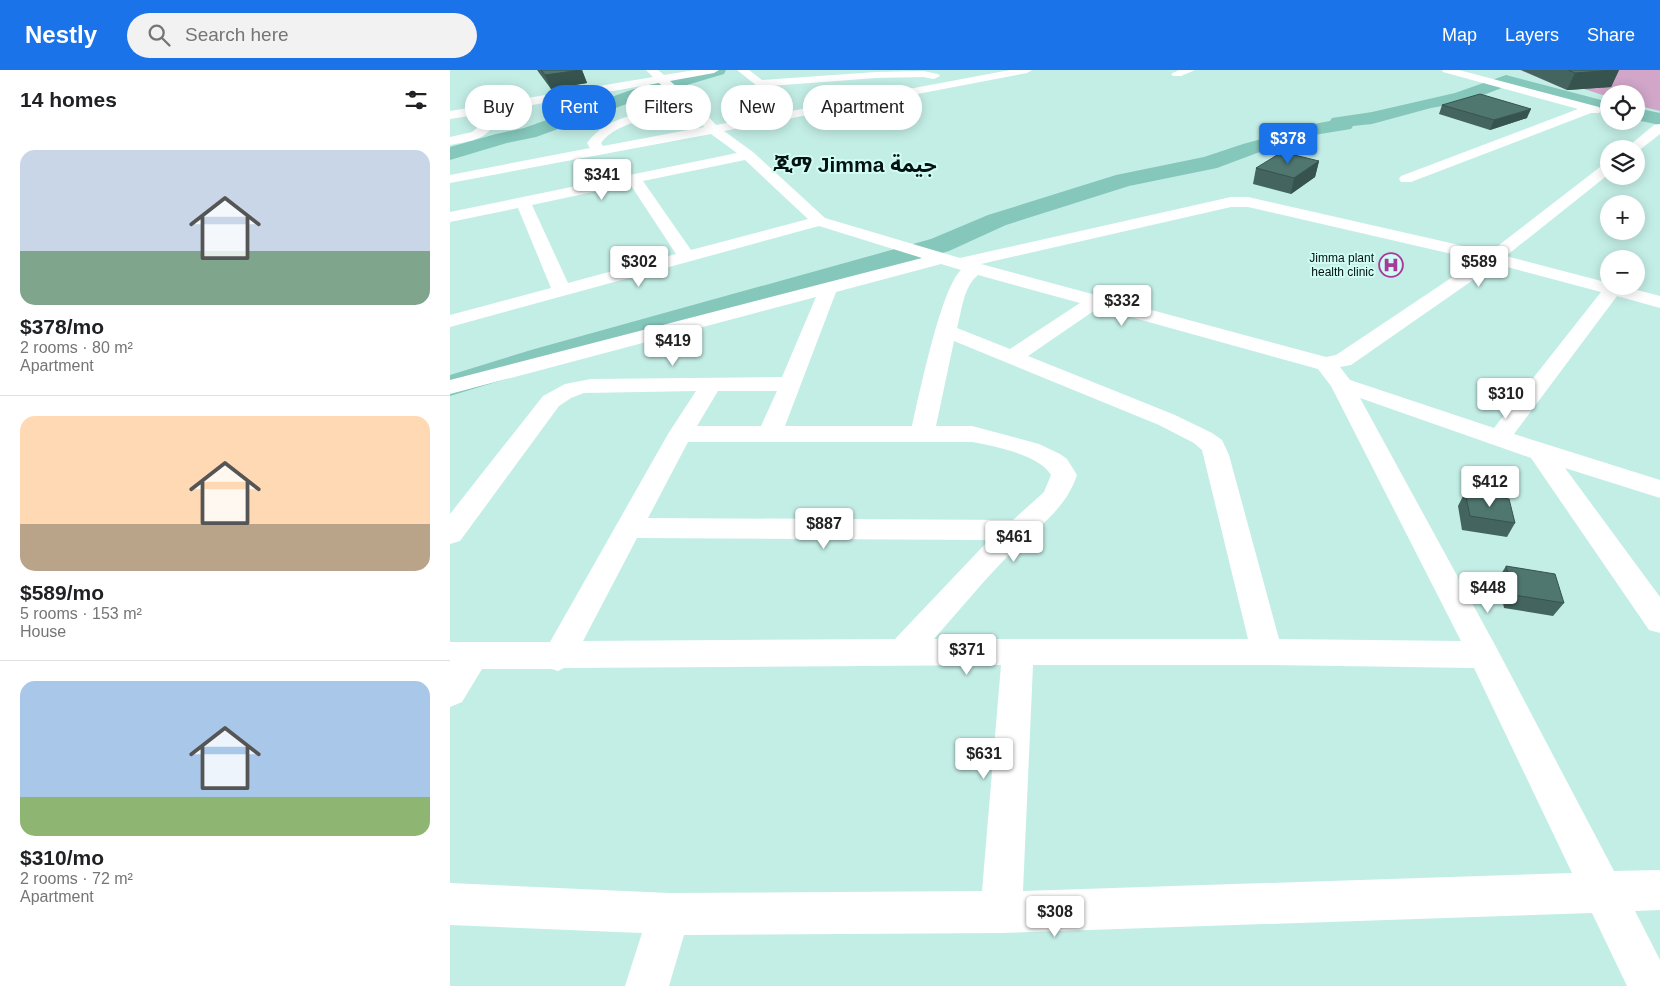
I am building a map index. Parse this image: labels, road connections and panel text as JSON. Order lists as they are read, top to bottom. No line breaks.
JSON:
{"districts":["ጂማ Jimma جيمة"],"places":{"hospital":["Jimma plant health clinic"]},"page":{"header":"Nestly","search":"Search here","nav":["Map","Layers","Share"],"heading":"14 homes","map_buttons":["+","−"],"chip":["Buy","Rent","Filters","New","Apartment"],"price":["$378","$341","$302","$589","$332","$419","$310","$412","$887","$461","$448","$371","$631","$308"],"list":[{"name":"$378/mo","note":"2 rooms · 80 m² · Apartment"},{"name":"$589/mo","note":"5 rooms · 153 m² · House"},{"name":"$310/mo","note":"2 rooms · 72 m² · Apartment"}]}}
